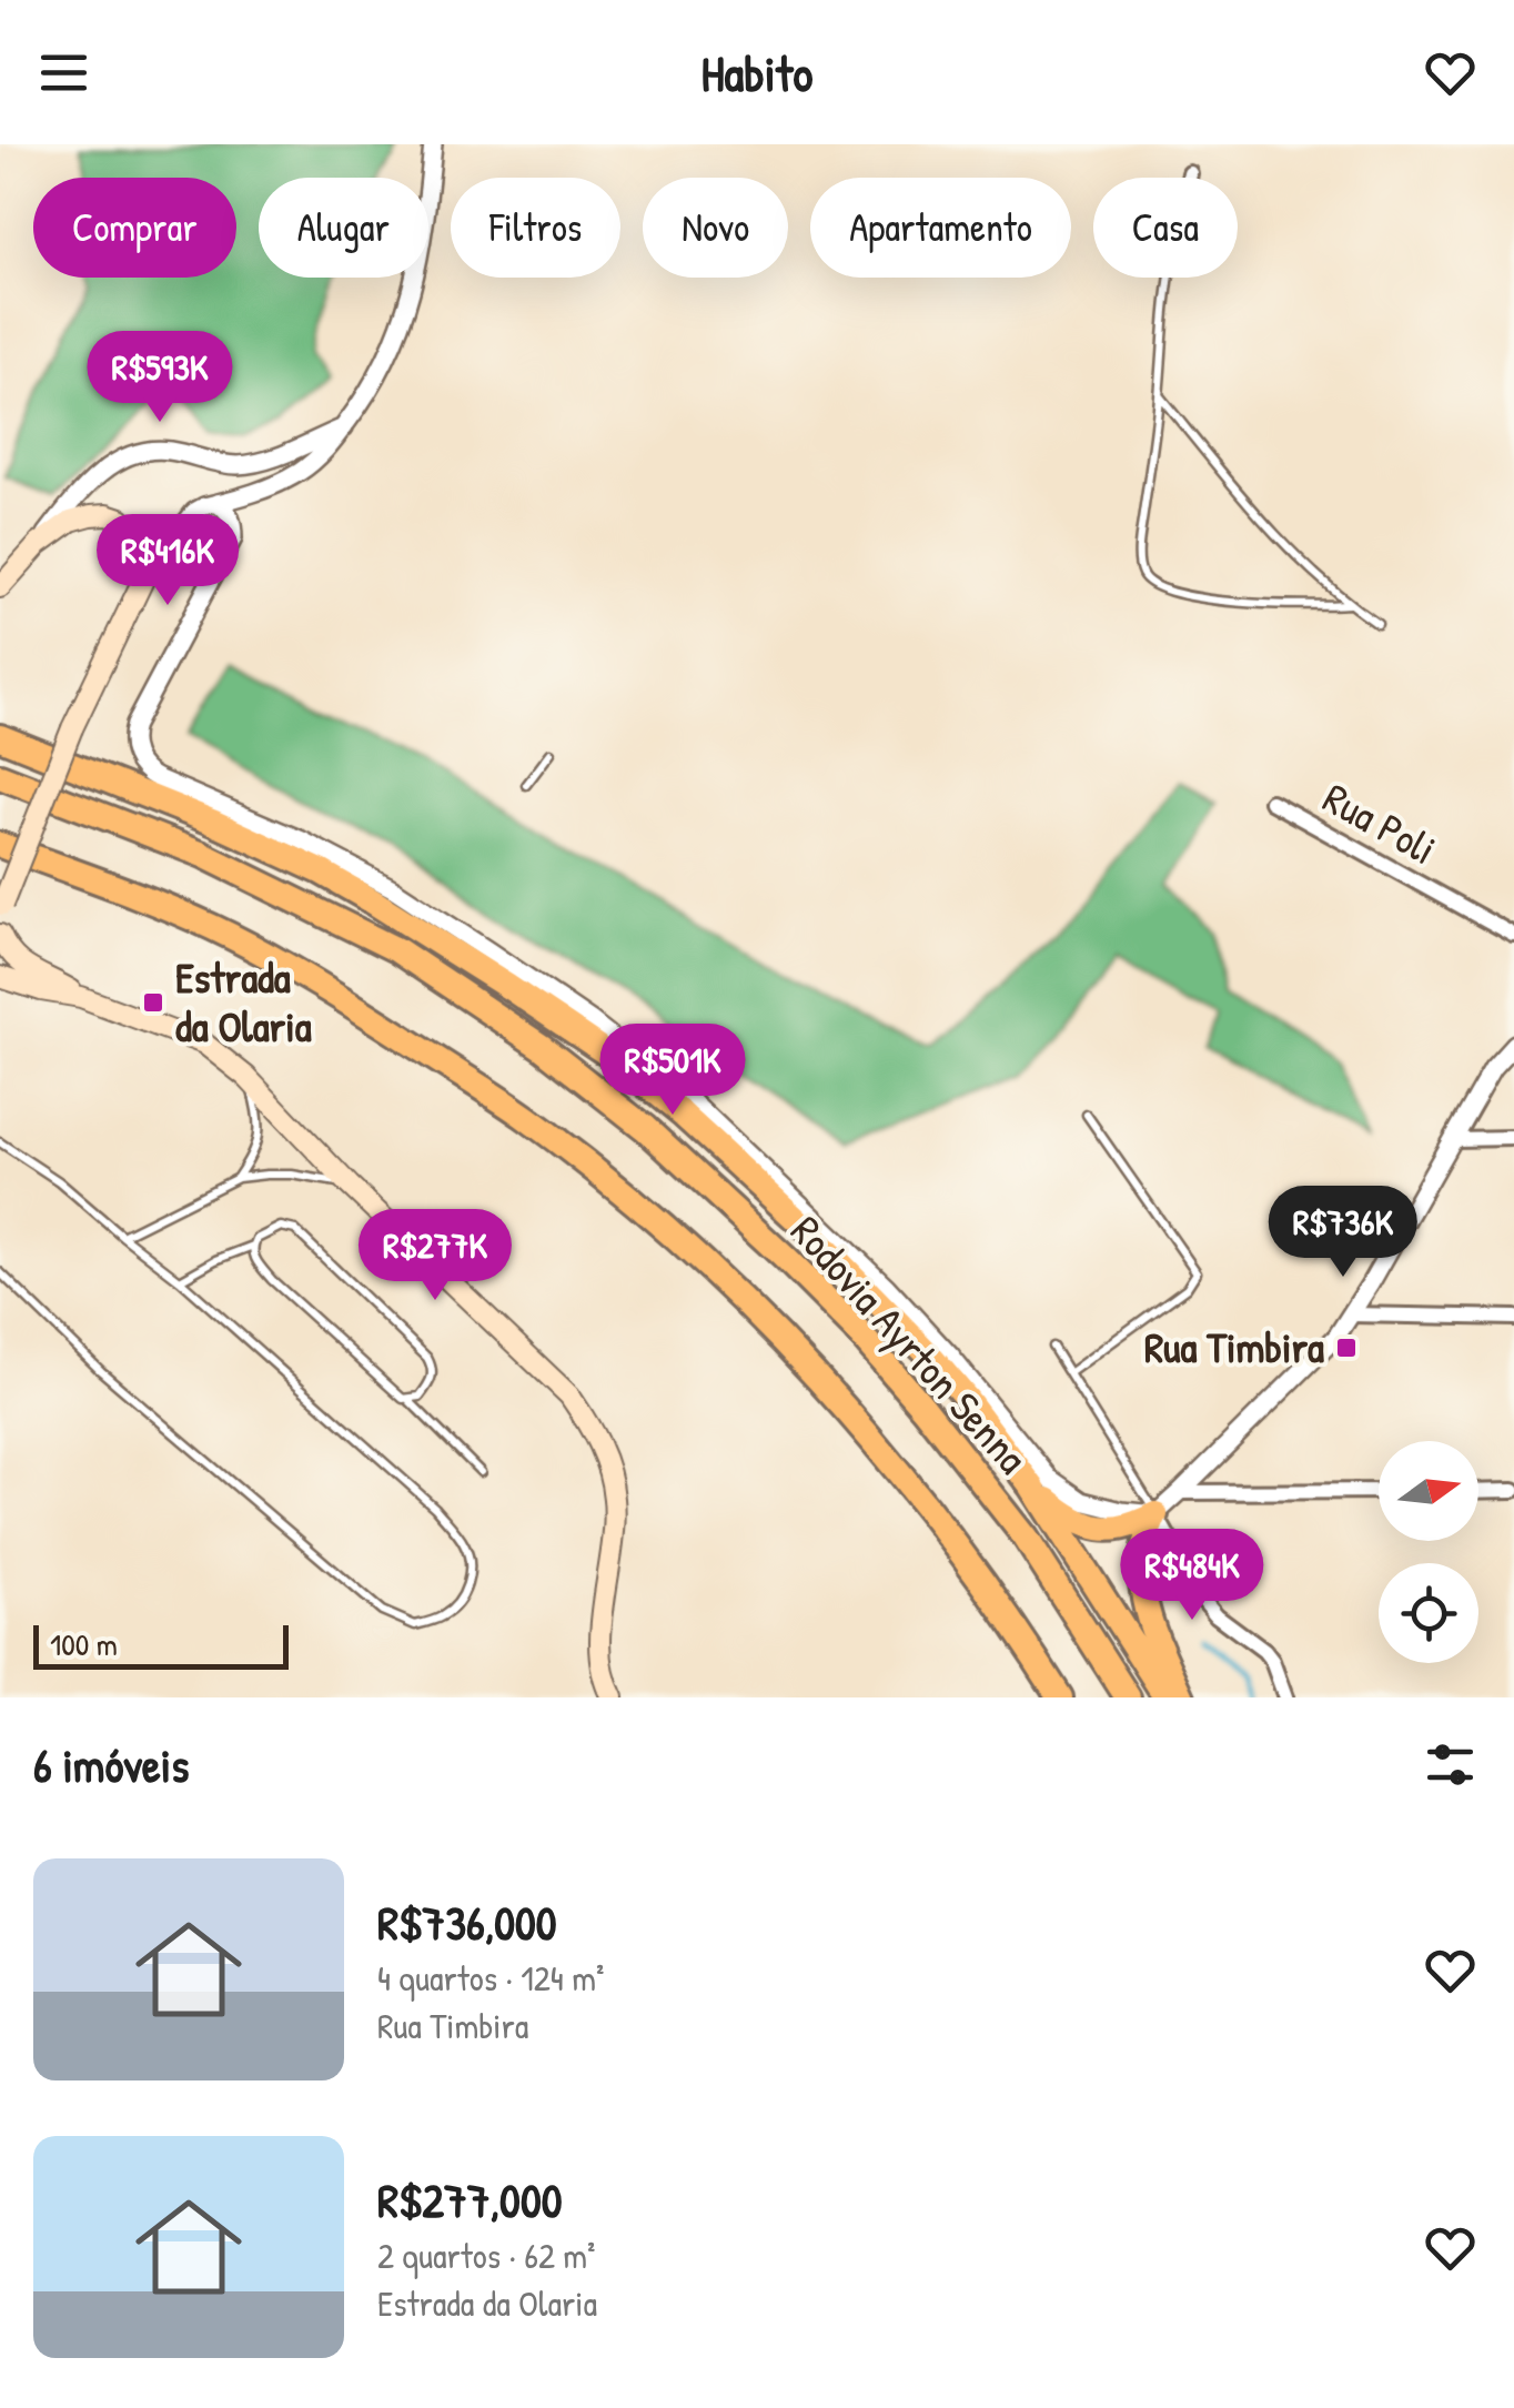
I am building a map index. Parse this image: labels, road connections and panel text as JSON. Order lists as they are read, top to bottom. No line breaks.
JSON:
{"streets":{"highway":["Rodovia Ayrton Senna"],"street":["Rua Poli"]},"places":{"transit":["Estrada da Olaria","Rua Timbira"]},"scale_bar":"100 m","north":"right","page":{"header":"Habito","chip":["Comprar","Alugar","Filtros","Novo","Apartamento","Casa"],"price":["R$593K","R$416K","R$501K","R$736K","R$277K","R$484K"],"scale":"100 m","heading":"6 imóveis","list":[{"name":"R$736,000","note":"4 quartos · 124 m² · Rua Timbira"},{"name":"R$277,000","note":"2 quartos · 62 m² · Estrada da Olaria"}]}}
